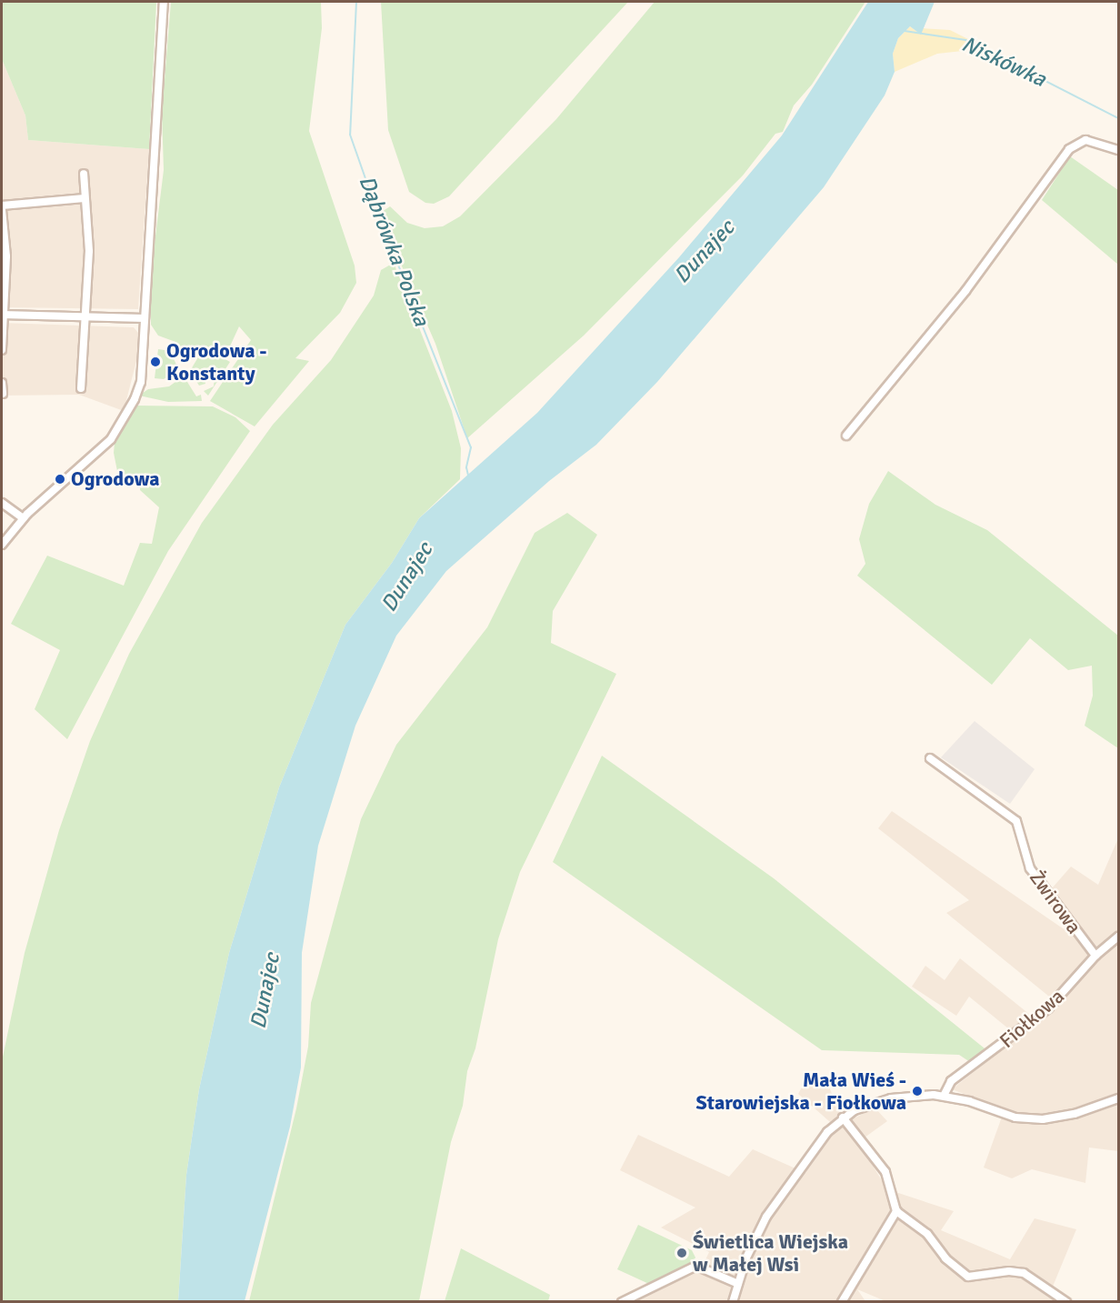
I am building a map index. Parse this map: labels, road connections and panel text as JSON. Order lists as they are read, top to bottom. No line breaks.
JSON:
{"streets":{"street":["Żwirowa","Fiołkowa"]},"crossings":[["Żwirowa","Fiołkowa"]],"water":["Niskówka","Dąbrówka Polska","Dunajec"],"places":["Ogrodowa - Konstanty","Ogrodowa","Mała Wieś - Starowiejska - Fiołkowa","Świetlica Wiejska w Małej Wsi"]}
